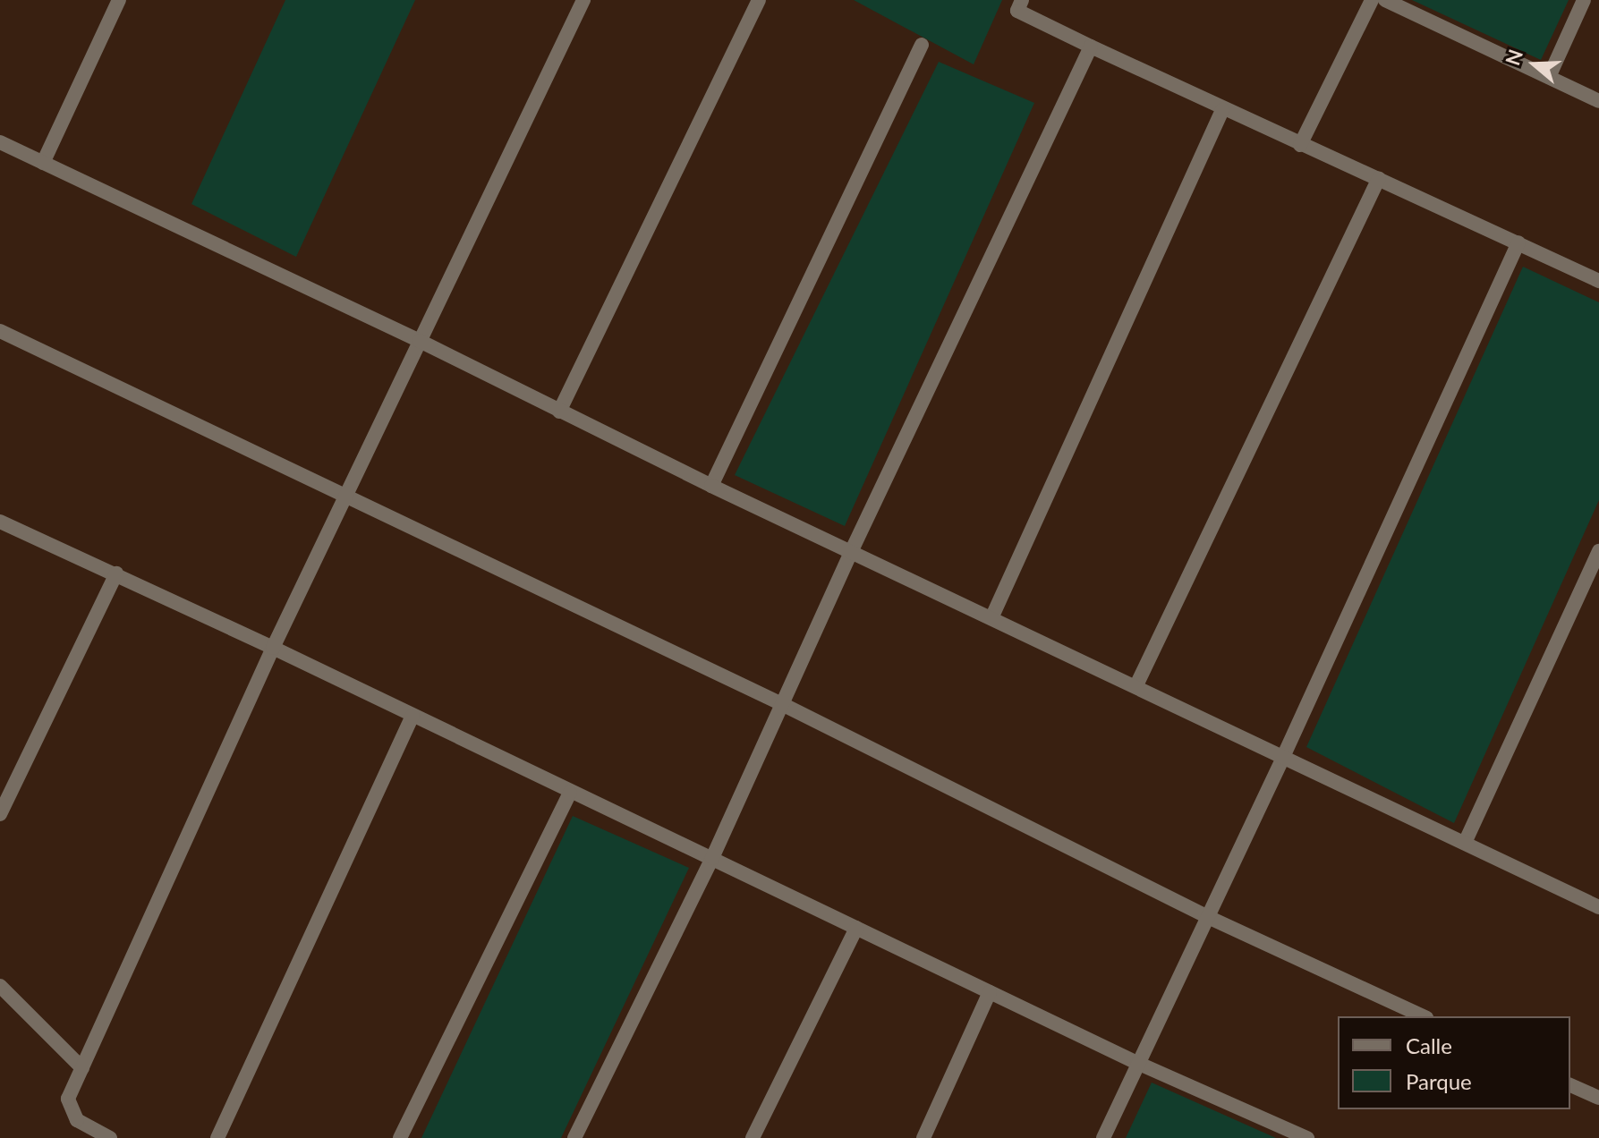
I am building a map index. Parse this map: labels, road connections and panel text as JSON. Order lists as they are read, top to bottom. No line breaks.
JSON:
{"legend":["Calle","Parque"],"north":"left"}
